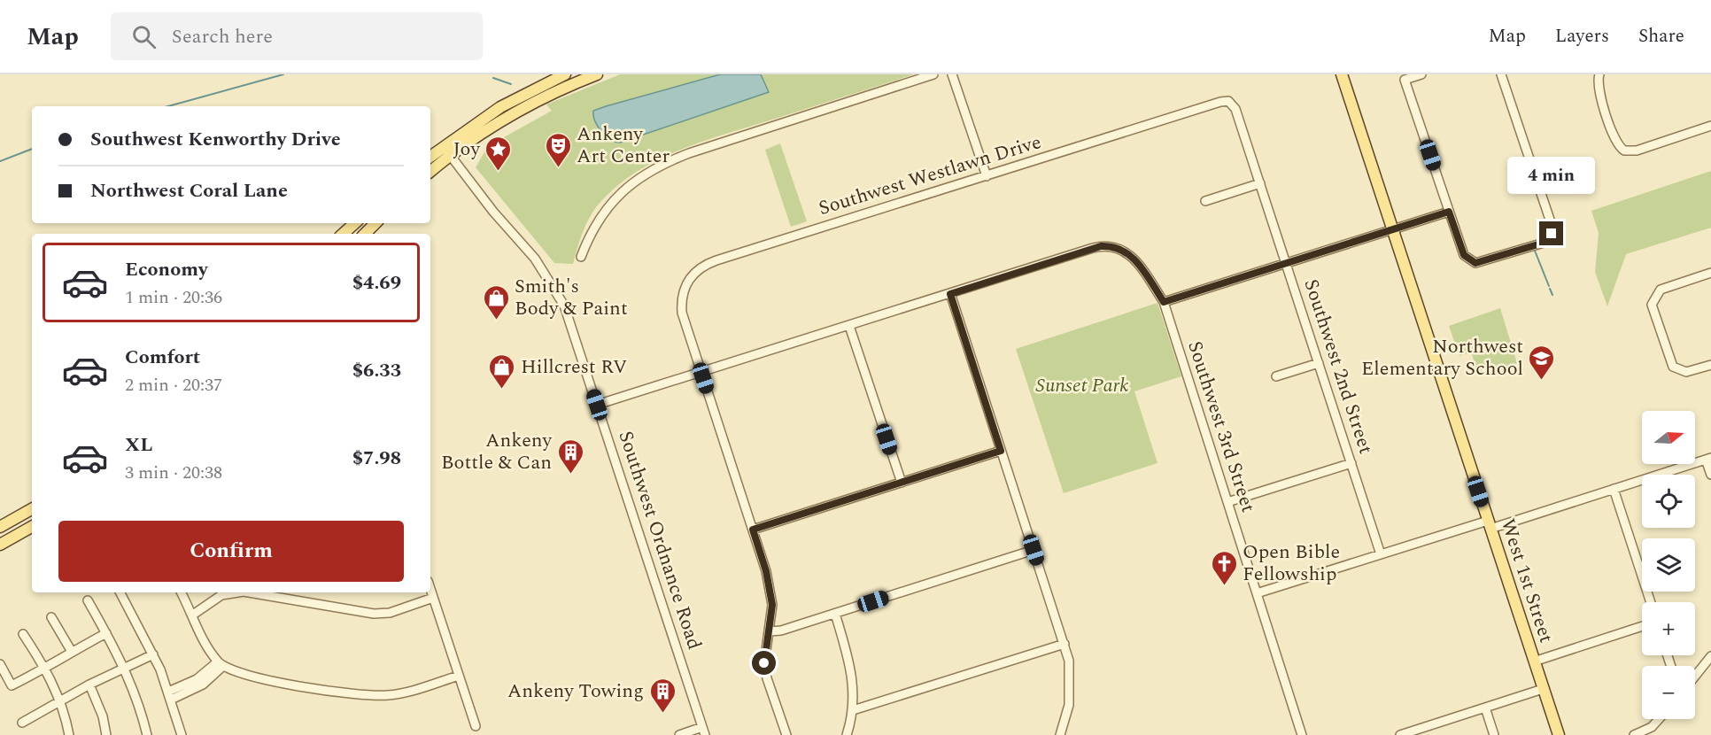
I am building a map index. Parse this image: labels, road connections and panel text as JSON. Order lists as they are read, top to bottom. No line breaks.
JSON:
{"streets":{"main road":["West 1st Street"],"street":["Southwest Westlawn Drive","Southwest 2nd Street","Southwest 3rd Street","Southwest Ordnance Road"]},"crossings":[["Southwest Westlawn Drive","Southwest 2nd Street"]],"parks":["Sunset Park"],"places":{"theatre":["Ankeny Art Center"],"place":["Joy"],"shop":["Smith's Body & Paint","Hillcrest RV"],"school or university":["Northwest Elementary School"],"building":["Ankeny Bottle & Can","Ankeny Towing"],"church":["Open Bible Fellowship"]},"north":"right","page":{"header":"Map","search":"Search here","nav":["Map","Layers","Share"],"banner":["Southwest Kenworthy Drive","Northwest Coral Lane"],"bubble":"4 min","list":[{"name":"Economy","note":"1 min · 20:36","value":"$4.69"},{"name":"Comfort","note":"2 min · 20:37","value":"$6.33"},{"name":"XL","note":"3 min · 20:38","value":"$7.98"}],"map_buttons":["+","−"],"buttons":"Confirm"}}
